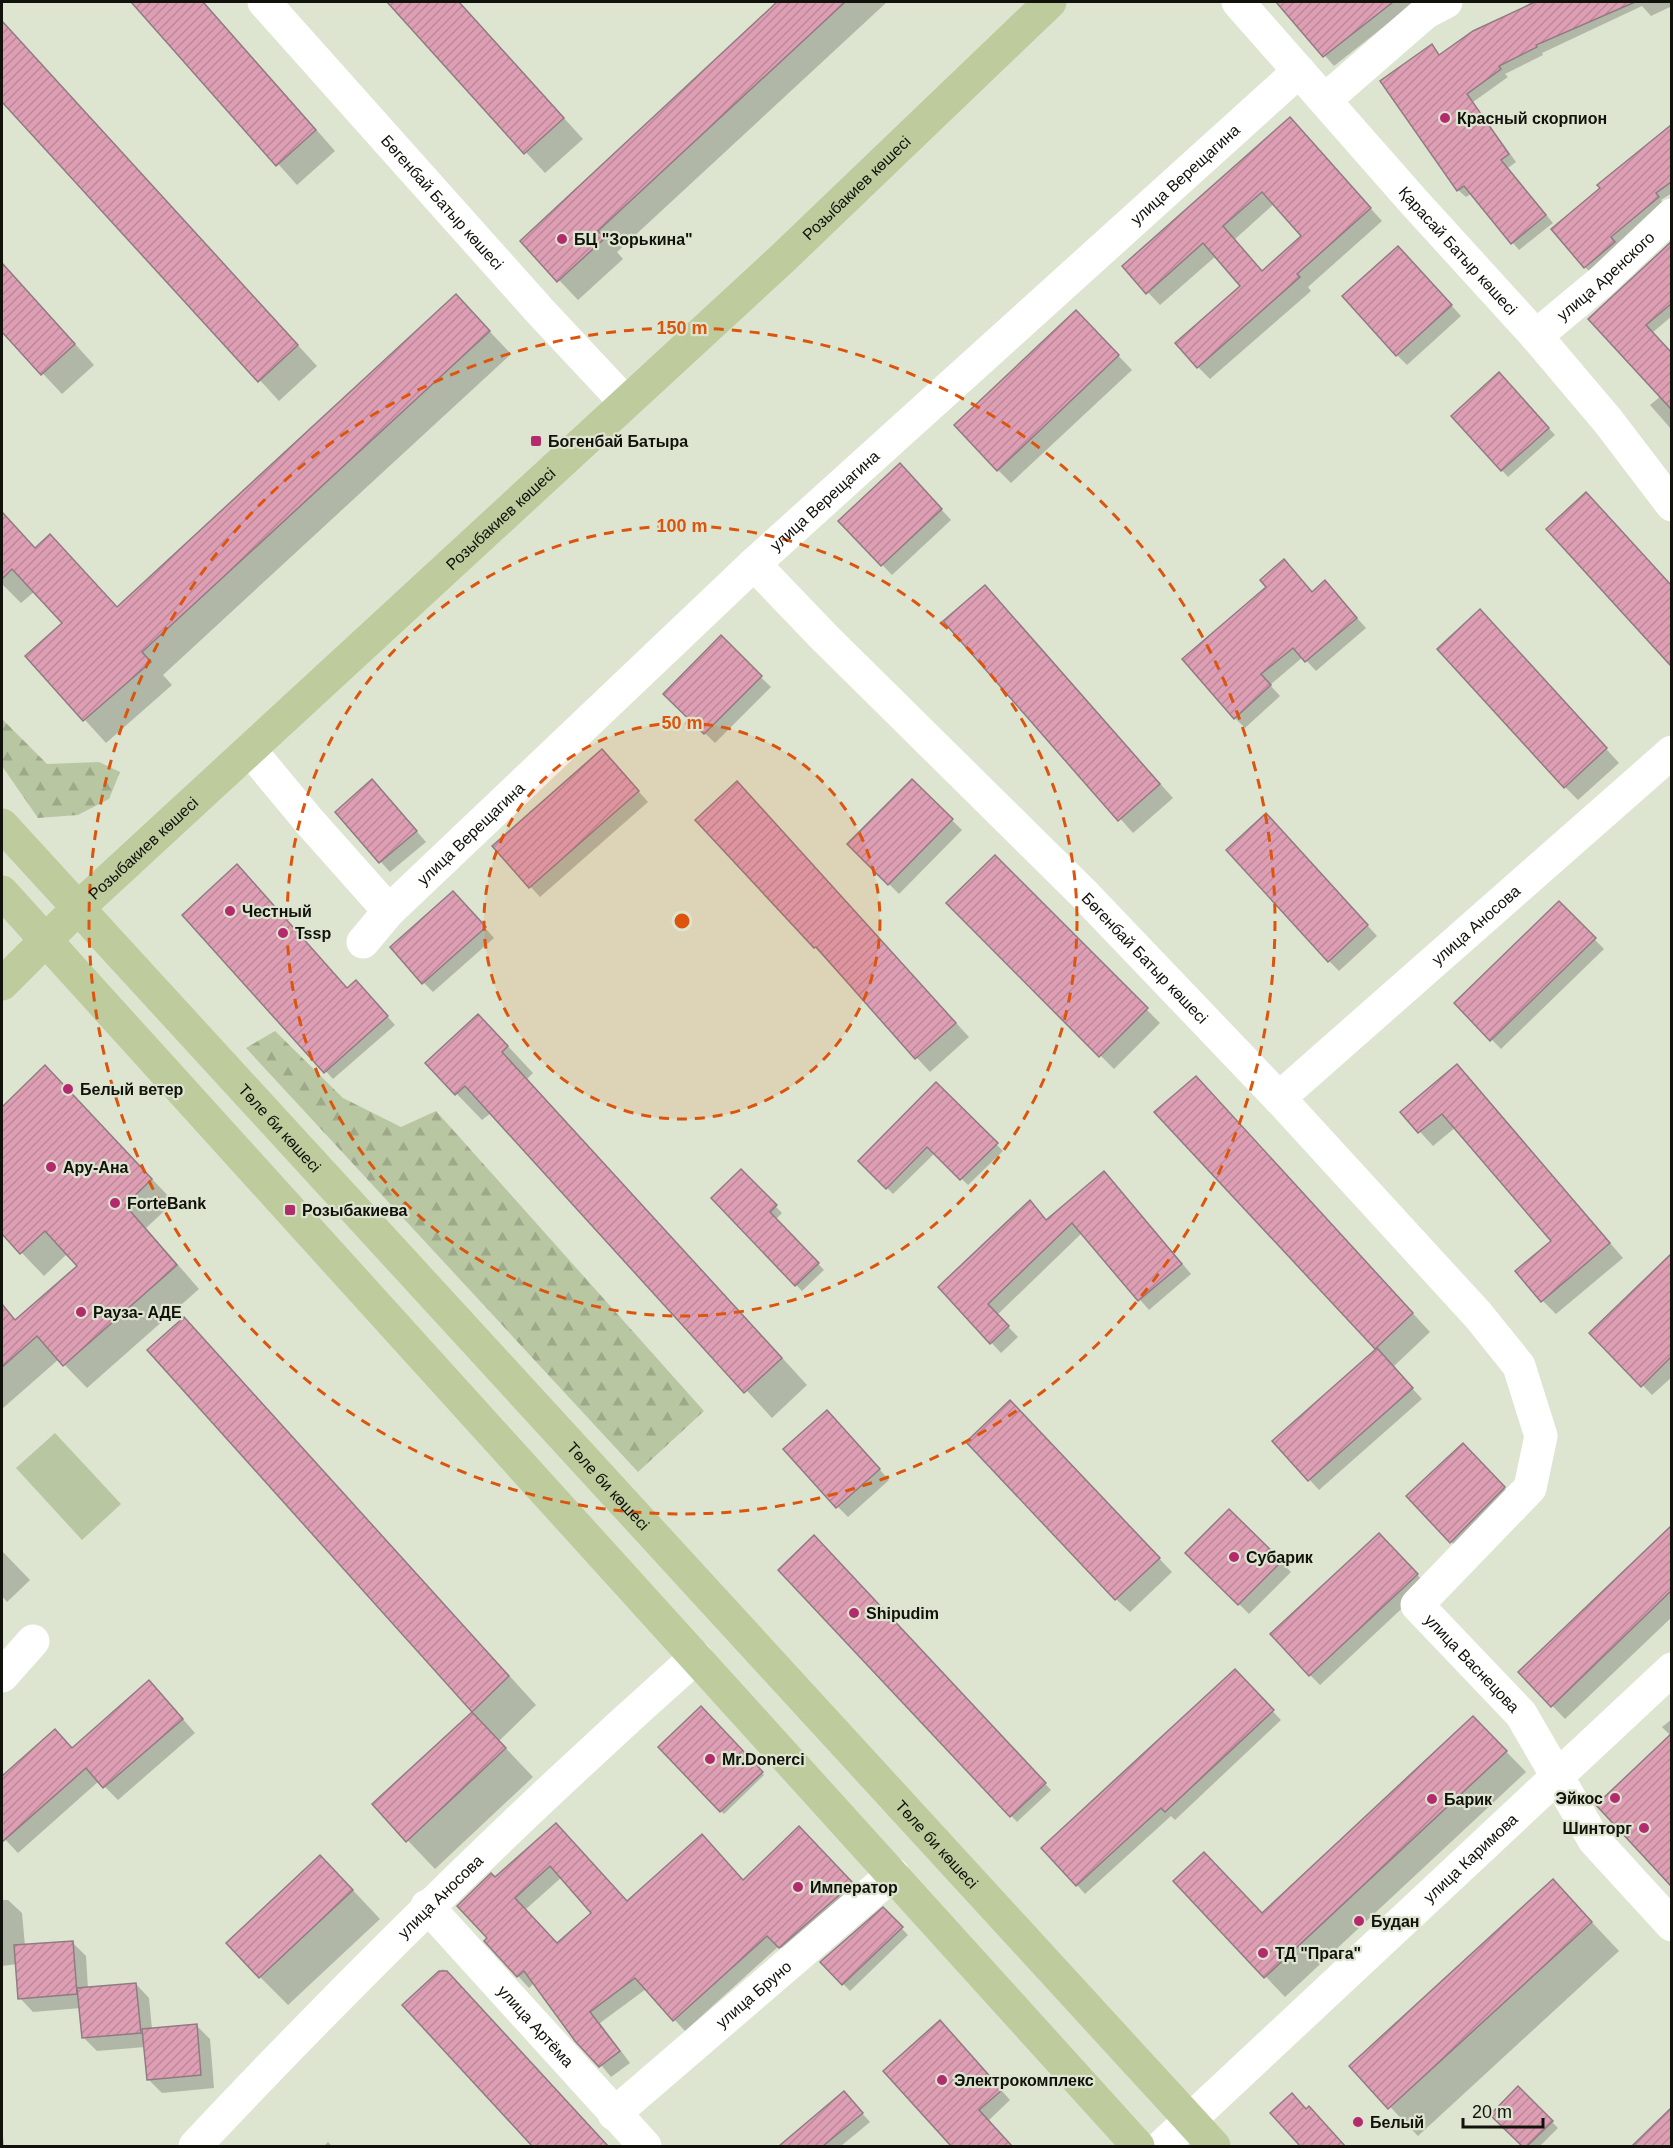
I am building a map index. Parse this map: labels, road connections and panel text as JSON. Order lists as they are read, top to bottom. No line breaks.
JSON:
{"streets":{"main road":["Розыбакиев көшесі","Төле би көшесі"],"street":["улица Верещагина","Бөгенбай Батыр көшесі","Қарасай Батыр көшесі","улица Аренского","улица Аносова","улица Васнецова","улица Каримова","улица Бруно","улица Артёма"]},"crossings":[["улица Верещагина","Бөгенбай Батыр көшесі"],["улица Верещагина","Қарасай Батыр көшесі"],["Розыбакиев көшесі","Бөгенбай Батыр көшесі"],["Розыбакиев көшесі","Төле би көшесі"],["Бөгенбай Батыр көшесі","улица Аносова"],["Бөгенбай Батыр көшесі","улица Васнецова"],["Қарасай Батыр көшесі","улица Аренского"],["улица Аносова","улица Артёма"],["Төле би көшесі","улица Каримова"],["улица Васнецова","улица Каримова"],["улица Бруно","улица Артёма"]],"places":{"other":["Красный скорпион","БЦ \"Зорькина\"","Честный","Tssp","Белый ветер","Ару-Ана","ForteBank","Рауза- АДЕ","Субарик","Shipudim","Mr.Donerci","Эйкос","Барик","Шинторг","Император","Будан","ТД \"Прага\"","Электрокомплекс","Белый"],"transit":["Богенбай Батыра","Розыбакиева"]},"scale_bar":"20 m","rings":["150 m","100 m","50 m"]}
